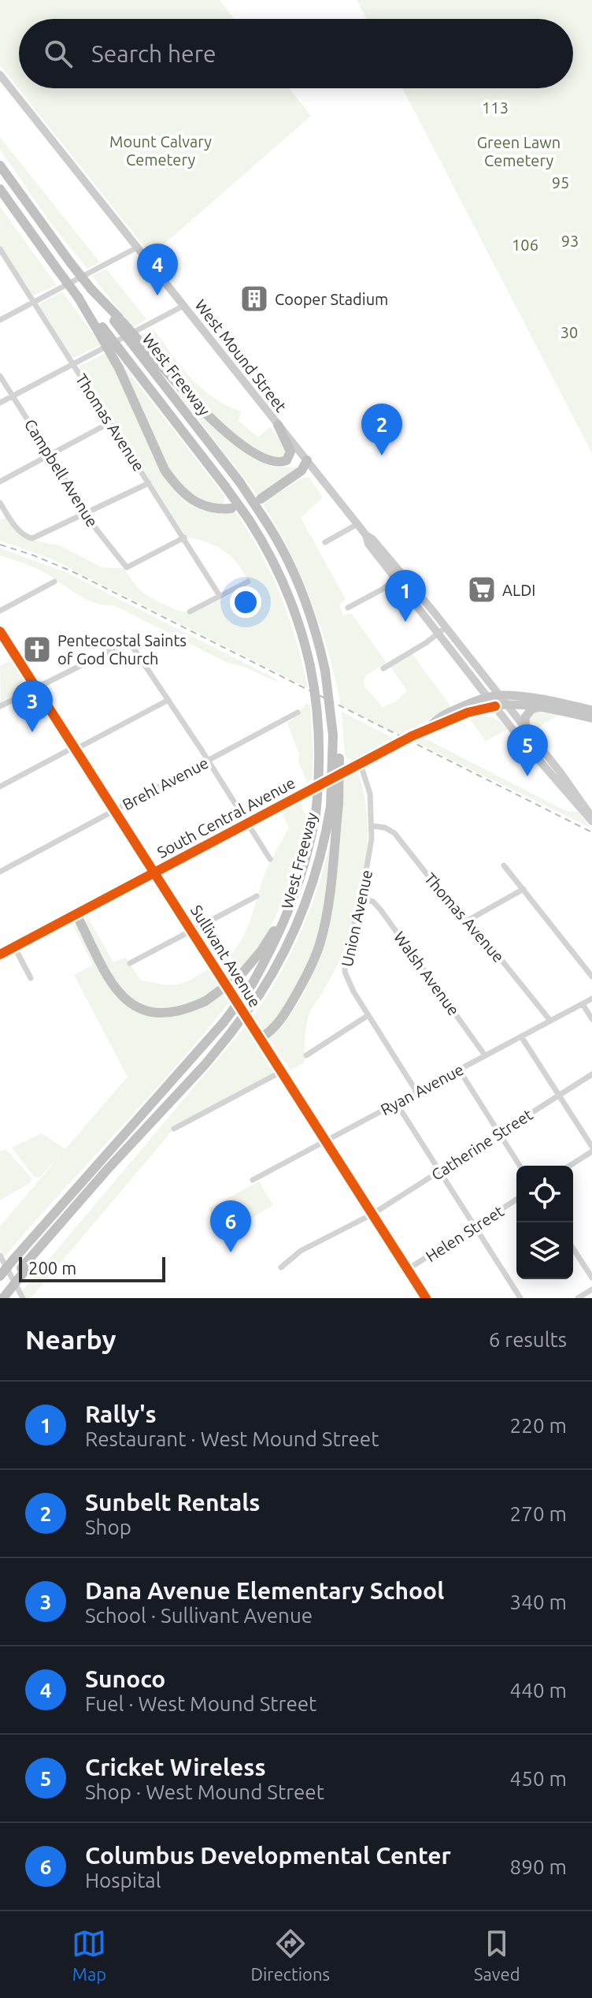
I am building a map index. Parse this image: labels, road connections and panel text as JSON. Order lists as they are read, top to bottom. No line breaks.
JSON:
{"streets":{"highway":["West Freeway"],"main road":["West Mound Street","South Central Avenue","Sullivant Avenue"],"street":["Thomas Avenue","Campbell Avenue","Brehl Avenue","Union Avenue","Walsh Avenue","Ryan Avenue","Catherine Street","Helen Street"]},"crossings":[["Thomas Avenue","Campbell Avenue"],["Thomas Avenue","Union Avenue"],["Thomas Avenue","Ryan Avenue"],["Brehl Avenue","Sullivant Avenue"],["South Central Avenue","Union Avenue"],["South Central Avenue","Sullivant Avenue"],["Union Avenue","Walsh Avenue"],["Union Avenue","Ryan Avenue"],["Sullivant Avenue","Ryan Avenue"],["Sullivant Avenue","Catherine Street"],["Sullivant Avenue","Helen Street"],["Walsh Avenue","Ryan Avenue"]],"parks":["113","Mount Calvary Cemetery","Green Lawn Cemetery","95","93","106","30"],"places":{"building":["Cooper Stadium"],"supermarket":["ALDI"],"church":["Pentecostal Saints of God Church"]},"scale_bar":"200 m","page":{"search":"Search here","pins":["4","2","1","3","5","6"],"scale":"200 m","heading":["Nearby","6 results"],"list":[{"mark":"1","name":"Rally's","note":"Restaurant · West Mound Street","value":"220 m"},{"mark":"2","name":"Sunbelt Rentals","note":"Shop","value":"270 m"},{"mark":"3","name":"Dana Avenue Elementary School","note":"School · Sullivant Avenue","value":"340 m"},{"mark":"4","name":"Sunoco","note":"Fuel · West Mound Street","value":"440 m"},{"mark":"5","name":"Cricket Wireless","note":"Shop · West Mound Street","value":"450 m"},{"mark":"6","name":"Columbus Developmental Center","note":"Hospital","value":"890 m"}],"nav":["Map","Directions","Saved"]}}
